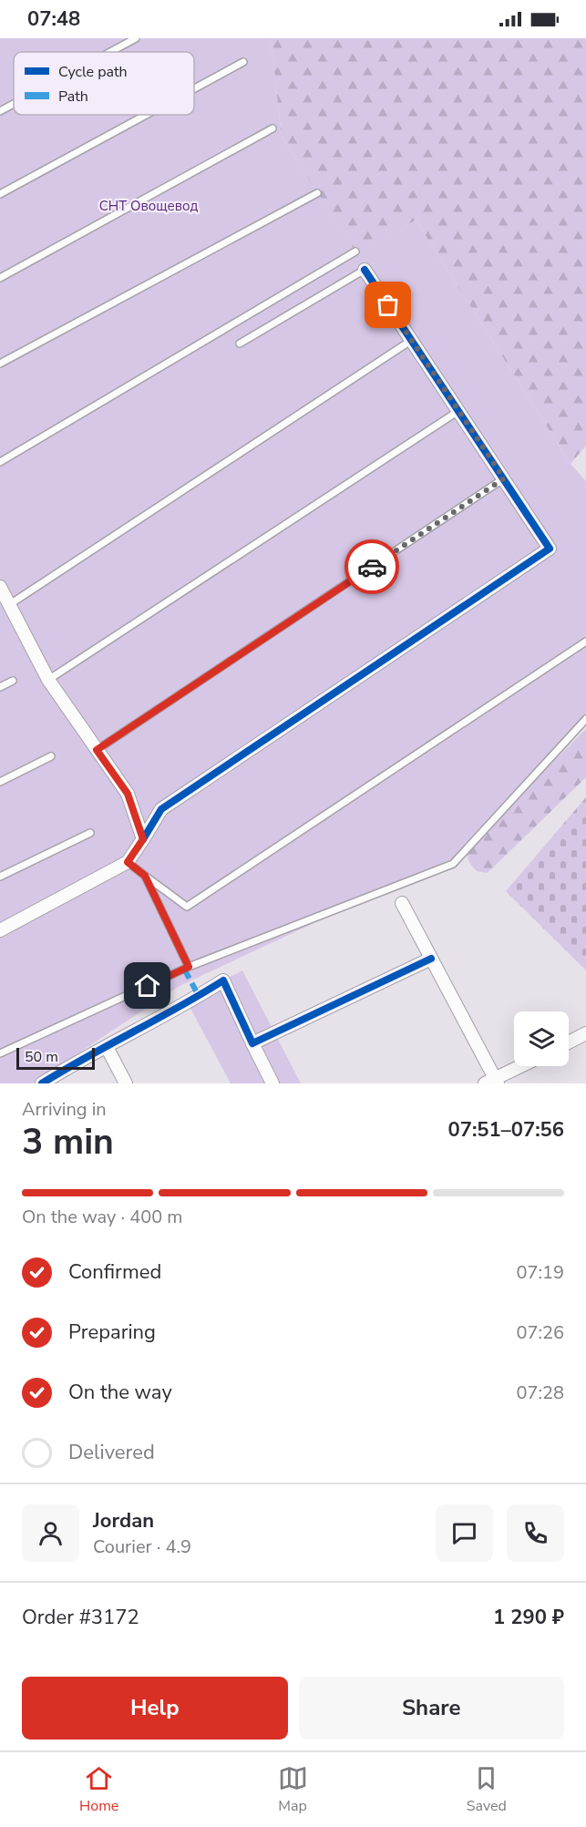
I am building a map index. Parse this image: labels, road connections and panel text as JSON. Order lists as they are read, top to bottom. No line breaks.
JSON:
{"parks":["СНТ Овощевод"],"legend":["Cycle path","Path"],"scale_bar":"50 m","page":{"status":"07:48","scale":"50 m","heading":["3 min","Arriving in","07:51–07:56"],"panel":["Jordan","Courier · 4.9","Order #3172","1 290 ₽"],"bar":"On the way · 400 m","list":[["Confirmed","07:19"],["Preparing","07:26"],["On the way","07:28"],"Delivered"],"buttons":["Help","Share"],"tabs":["Home","Map","Saved"]}}
